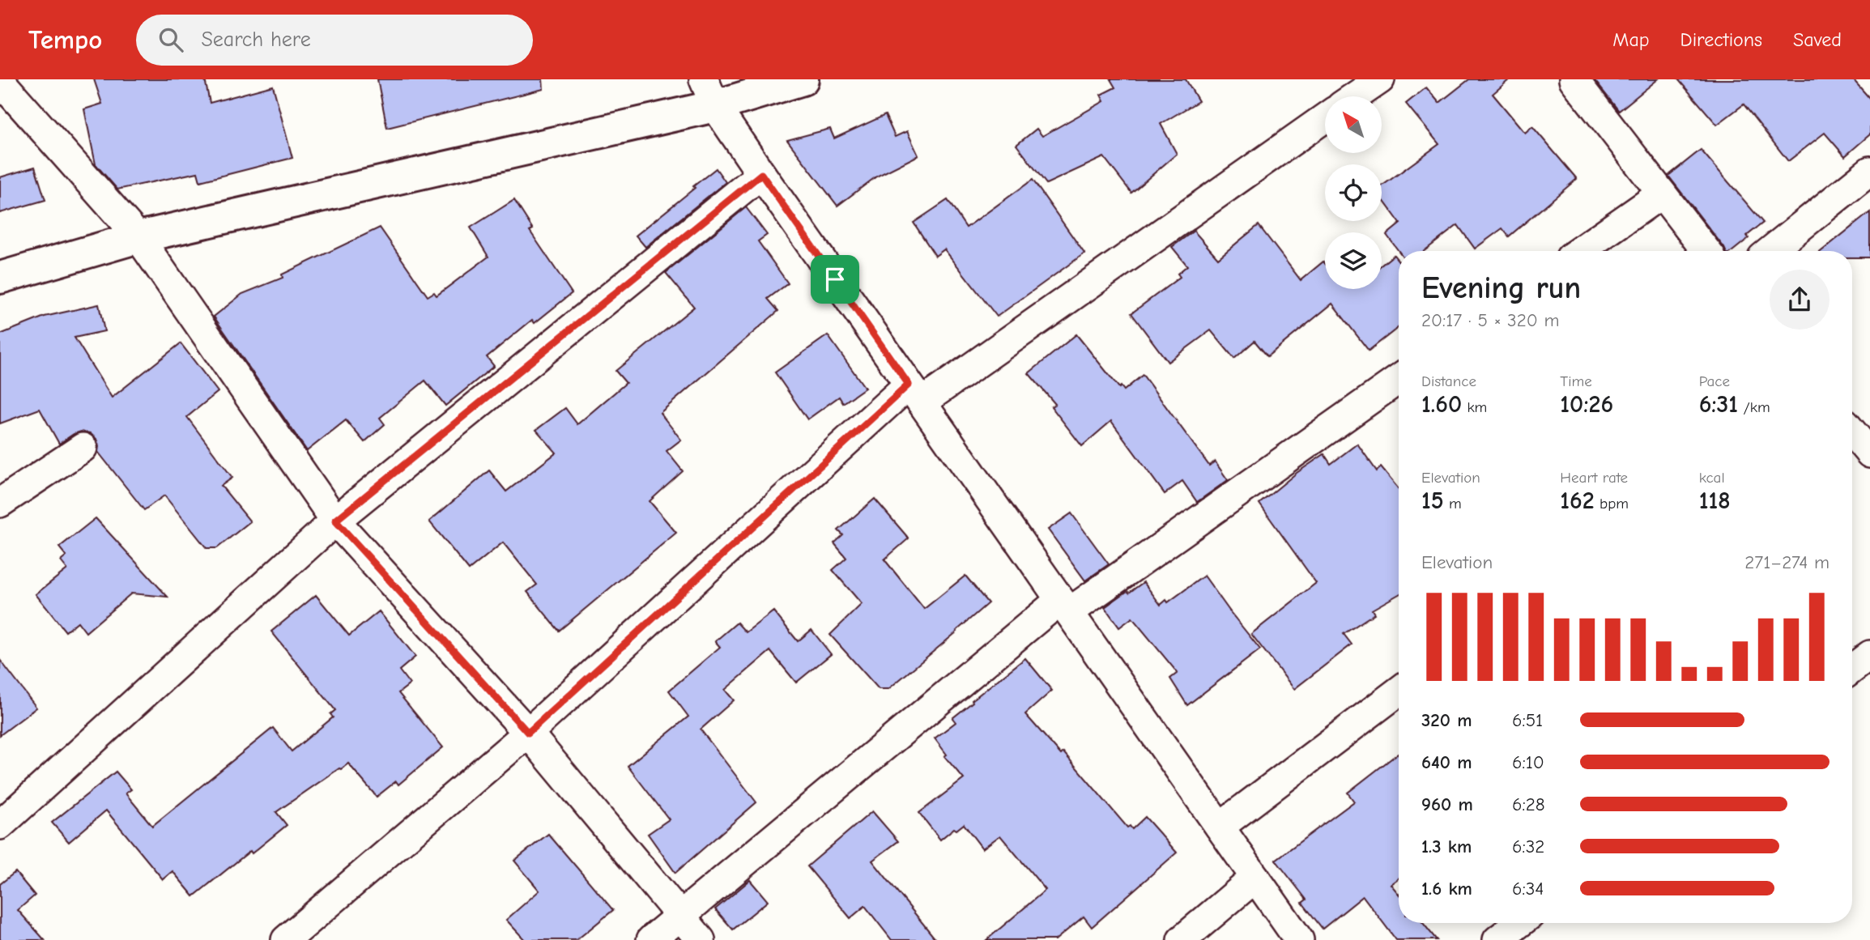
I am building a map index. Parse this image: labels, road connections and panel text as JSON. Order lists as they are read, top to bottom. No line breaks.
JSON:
{"north":"top left","page":{"header":"Tempo","search":"Search here","nav":["Map","Directions","Saved"],"heading":["Evening run","20:17 · 5 × 320 m"],"stats":[["Distance","1.60 km"],["Time","10:26"],["Pace","6:31 /km"],["Elevation","15 m"],["Heart rate","162 bpm"],["kcal","118"]],"chart":["Elevation","271–274 m"],"list":[{"name":"320 m","note":"6:51"},{"name":"640 m","note":"6:10"},{"name":"960 m","note":"6:28"},{"name":"1.3 km","note":"6:32"},{"name":"1.6 km","note":"6:34"}]}}
